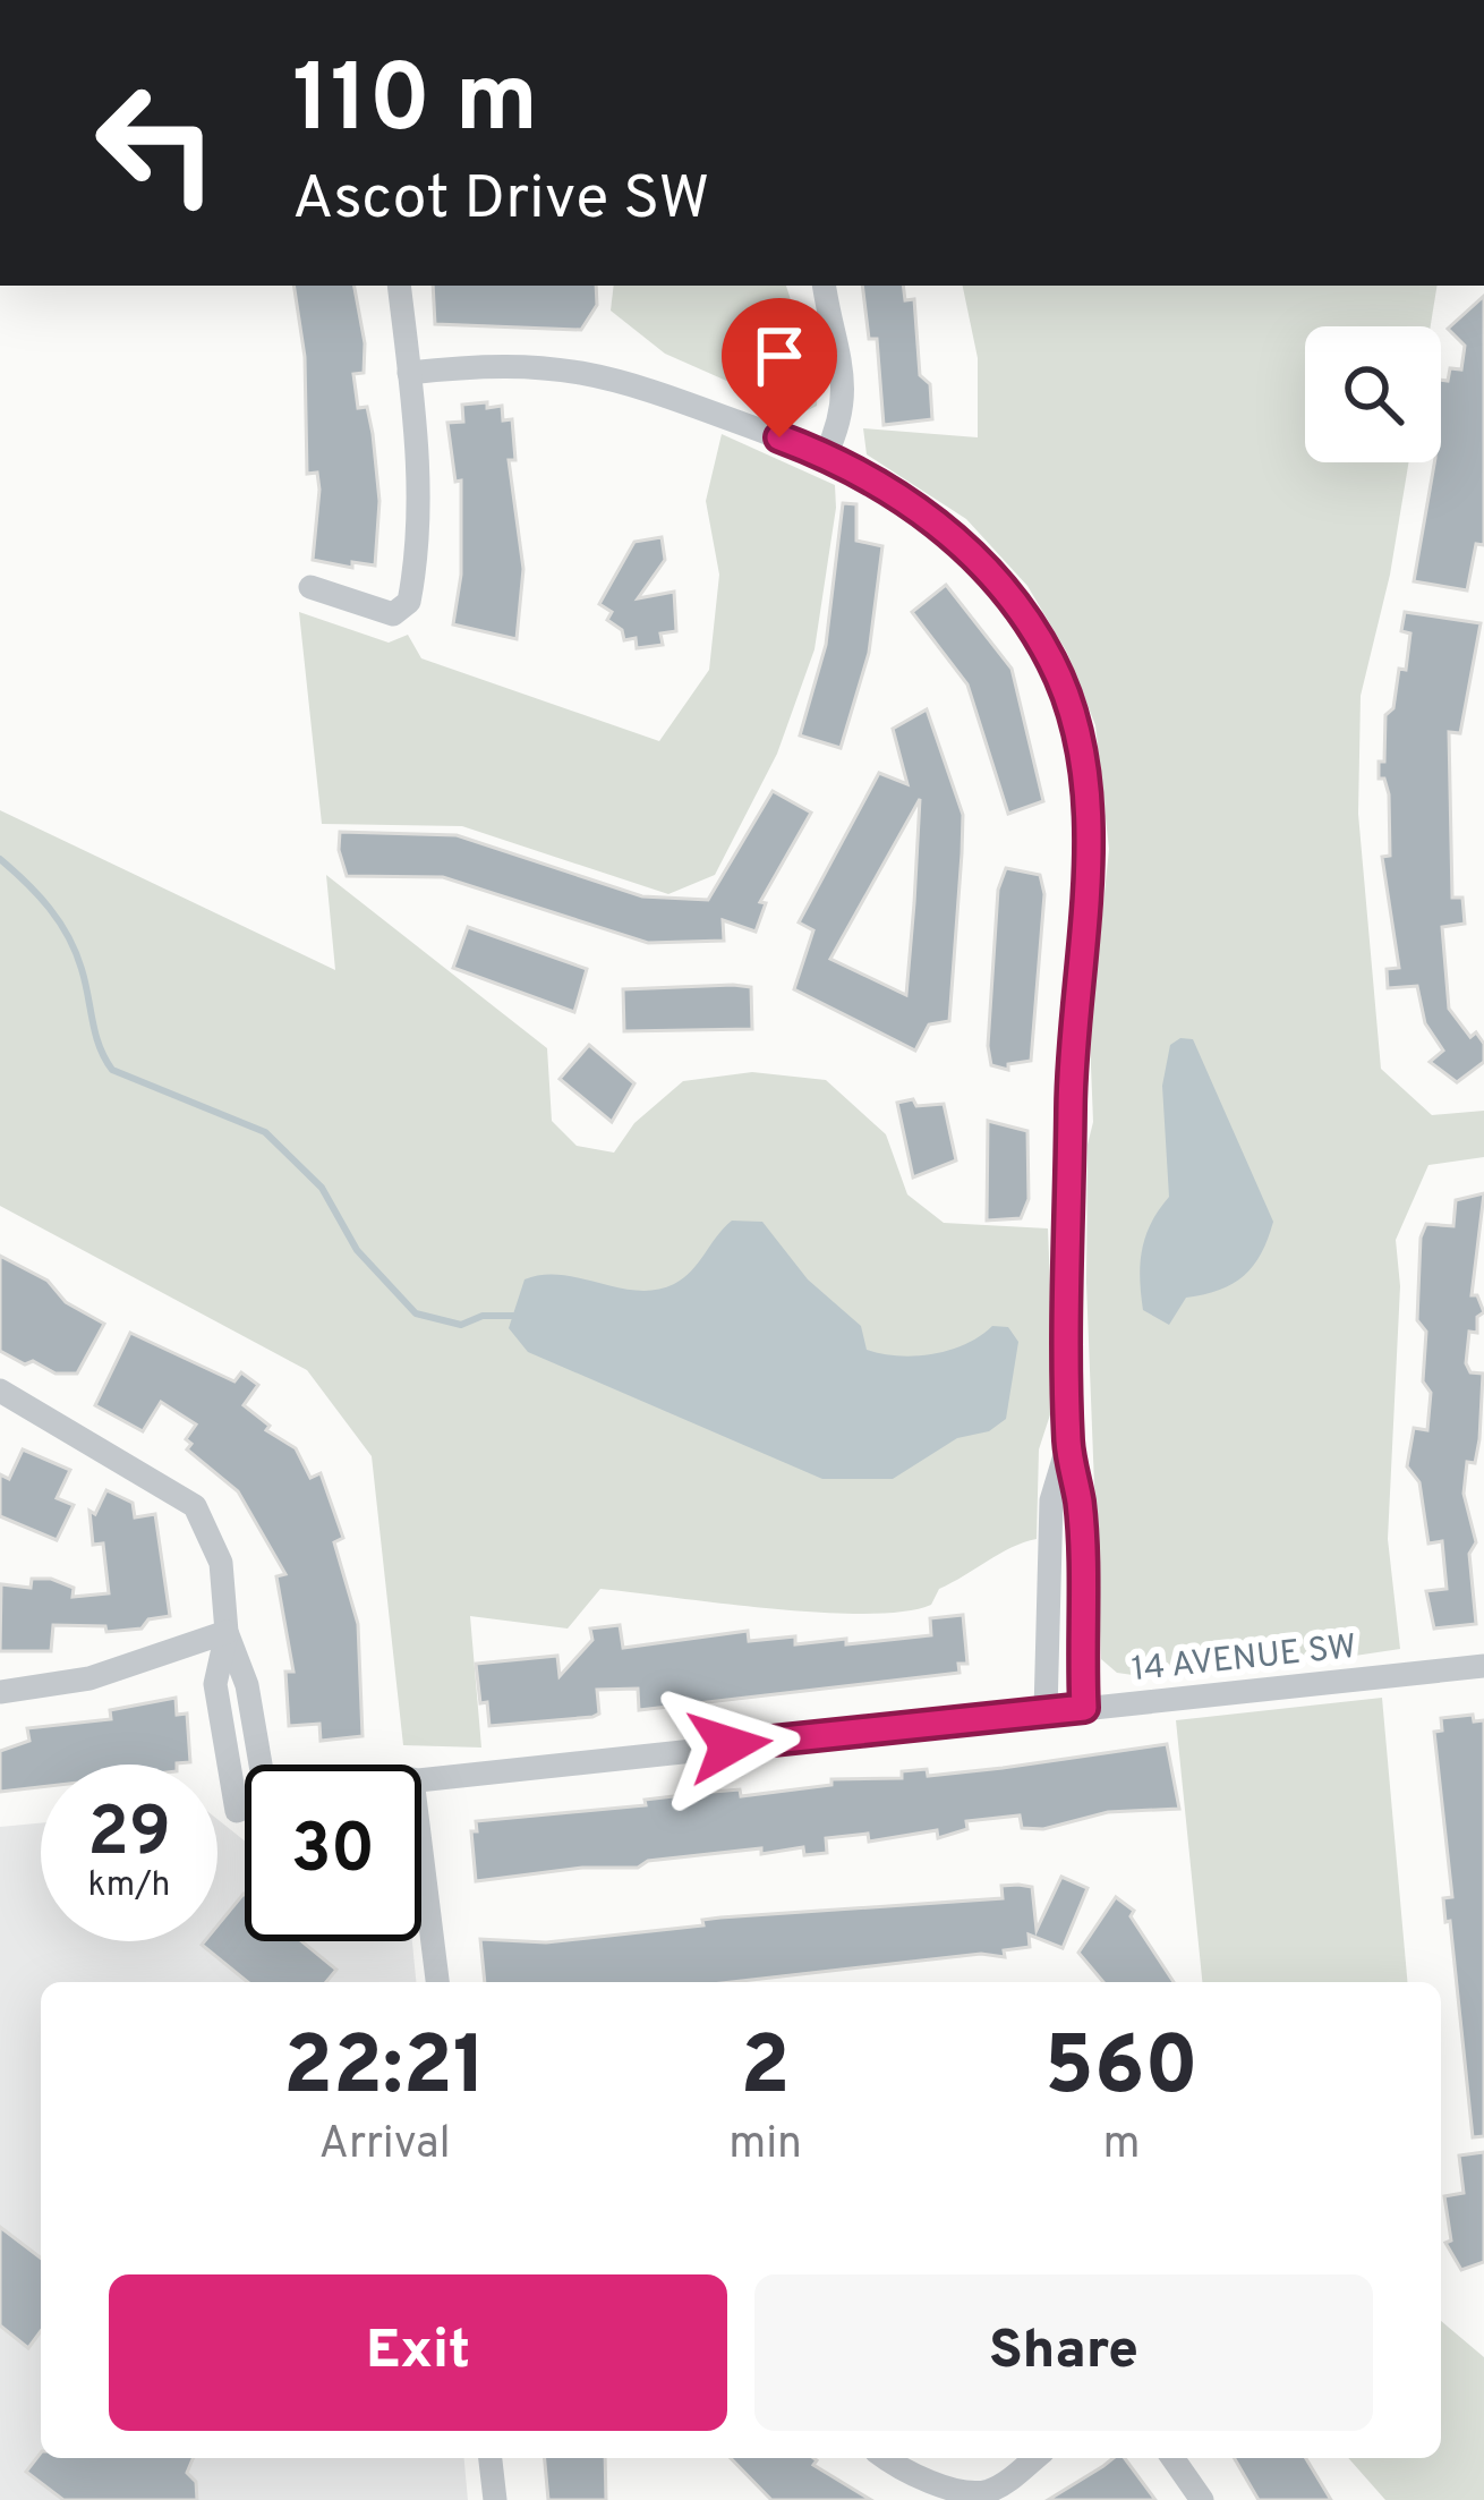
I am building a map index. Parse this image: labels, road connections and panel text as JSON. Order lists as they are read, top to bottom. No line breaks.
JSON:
{"streets":{"street":["14 AVENUE SW"]},"page":{"turn":["110 m","Ascot Drive SW"],"speed":"29 km/h","limit":"30","eta":["22:21","Arrival","2","min","560","m"],"buttons":["Exit","Share"]}}
